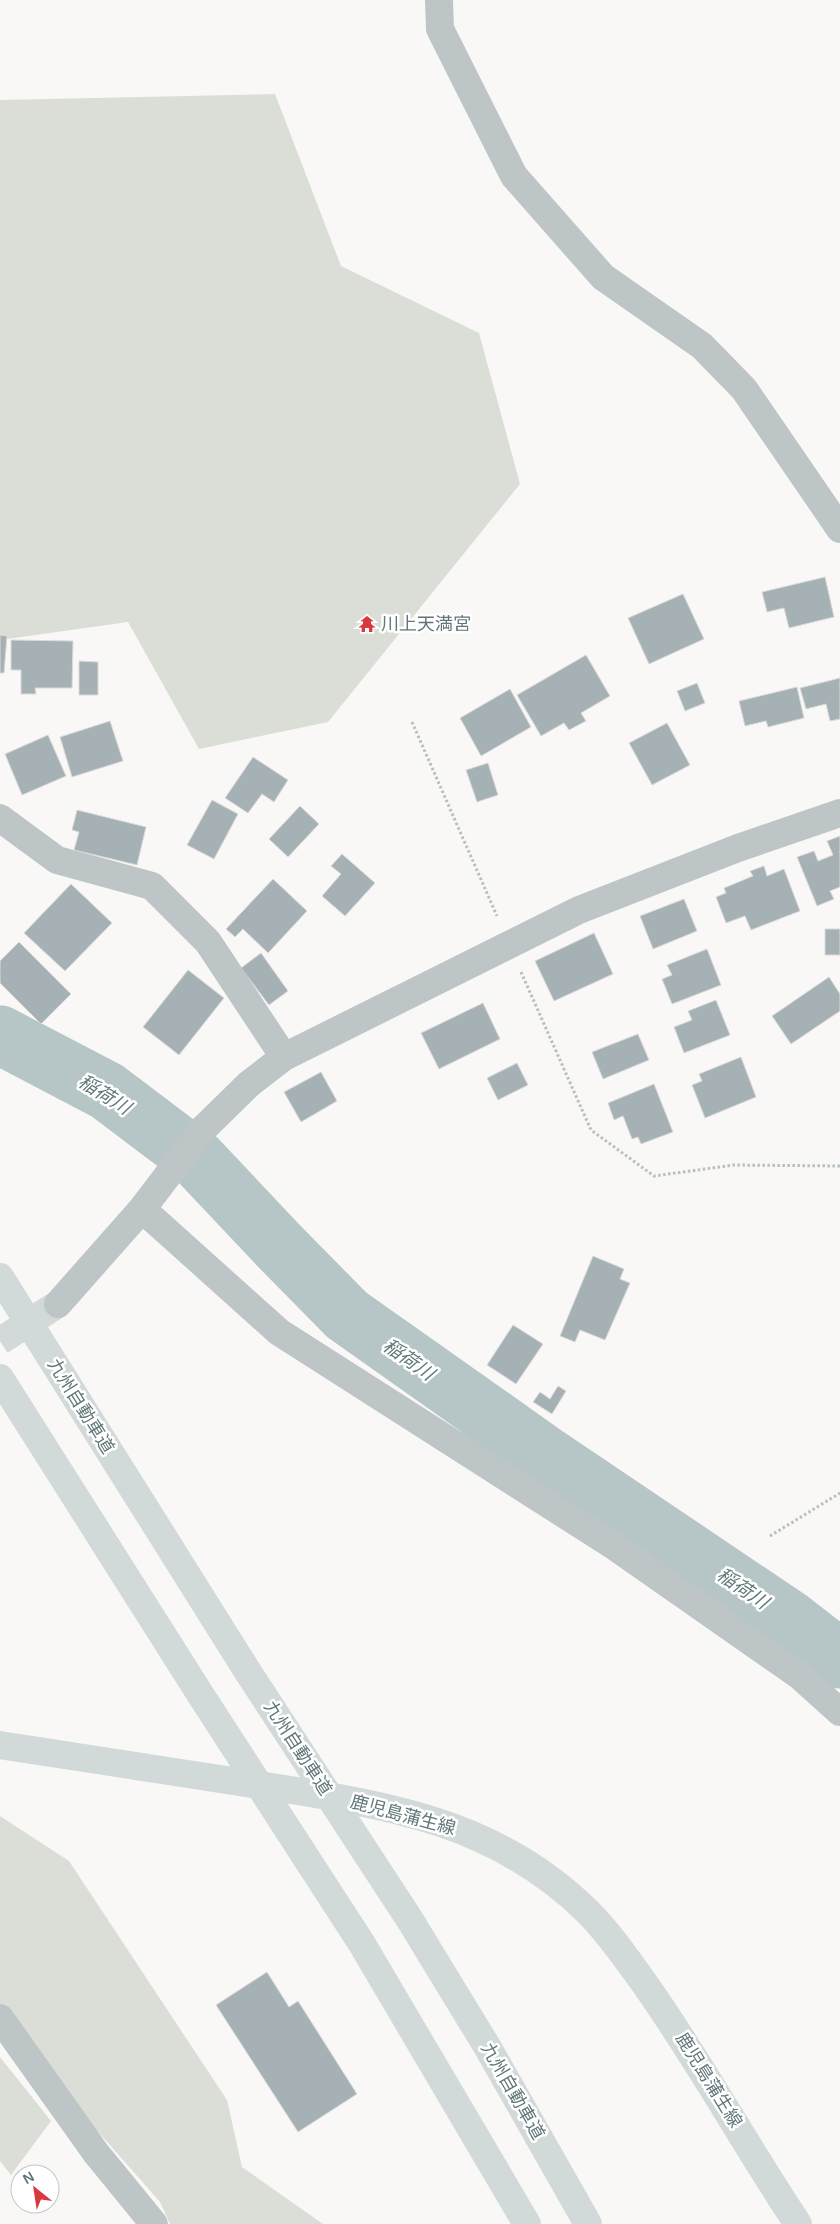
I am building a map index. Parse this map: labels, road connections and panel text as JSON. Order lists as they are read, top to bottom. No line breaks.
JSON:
{"streets":{"main road":["九州自動車道","鹿児島蒲生線"]},"water":["稲荷川"],"places":{"temple":["川上天満宮"]},"north":"top left"}
